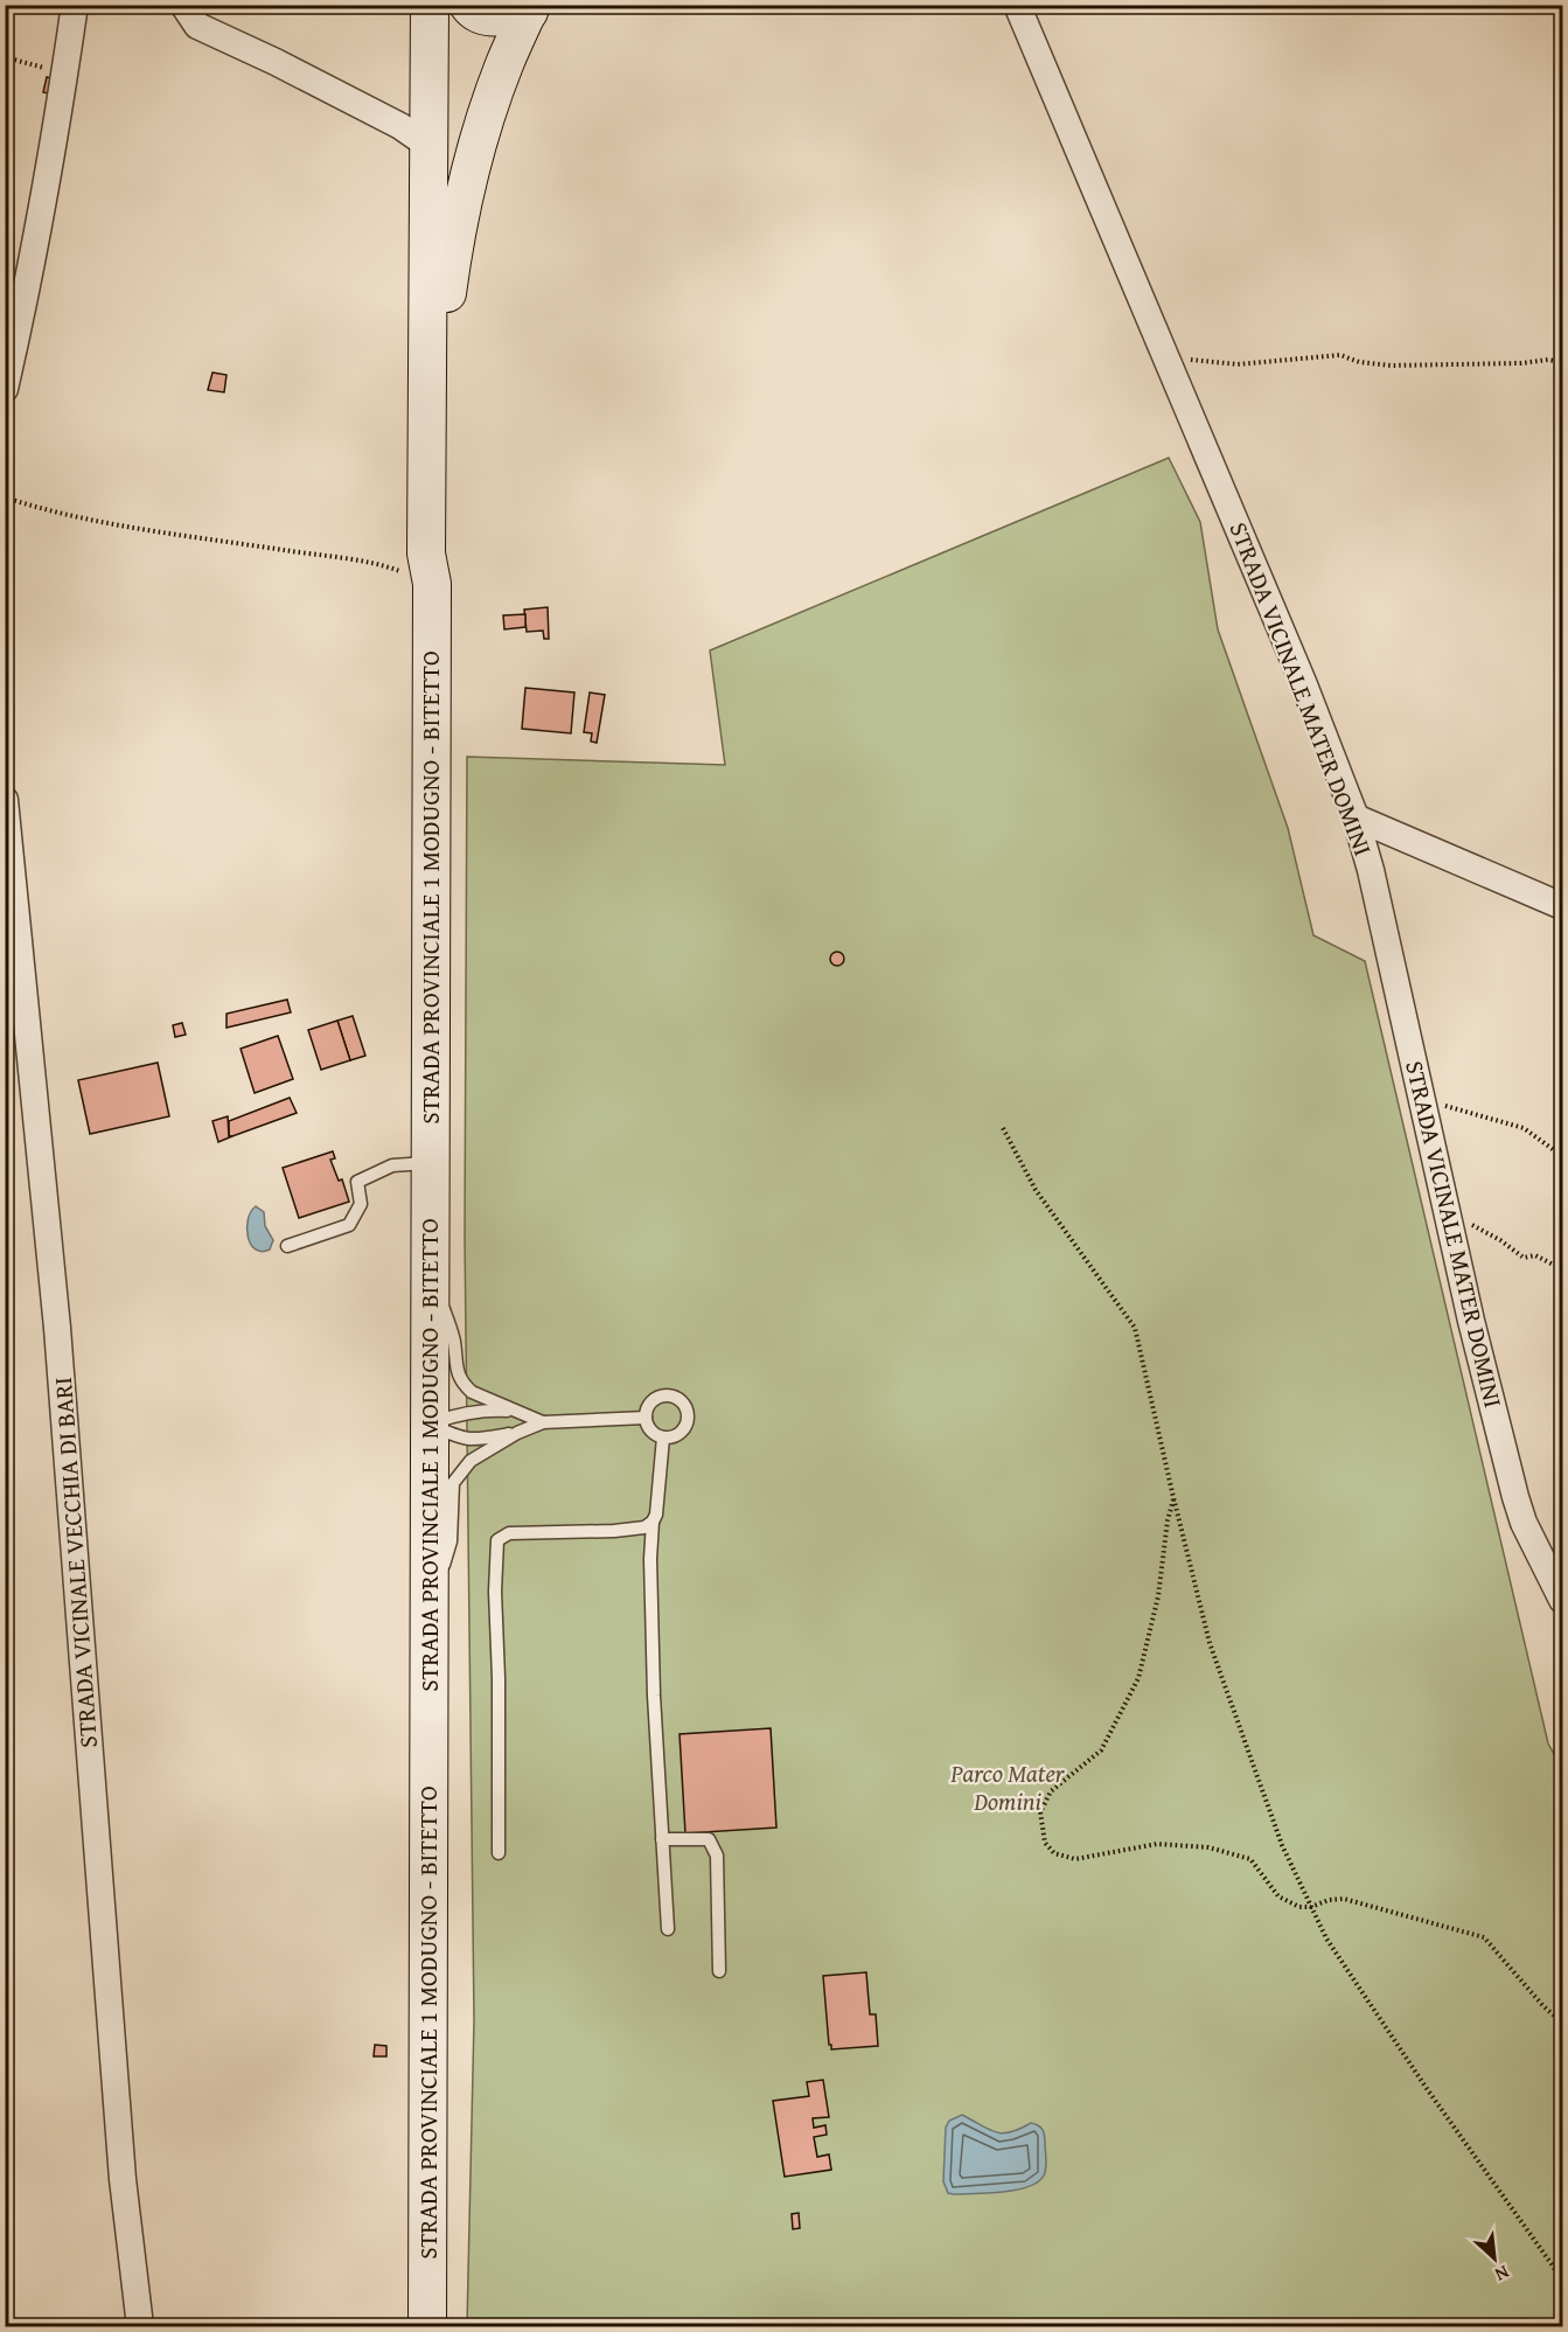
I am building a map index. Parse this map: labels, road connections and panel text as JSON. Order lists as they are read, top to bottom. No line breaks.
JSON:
{"streets":{"main road":["STRADA PROVINCIALE 1 MODUGNO - BITETTO"],"street":["STRADA VICINALE MATER DOMINI","STRADA VICINALE VECCHIA DI BARI"]},"parks":["Parco Mater Domini"],"north":"bottom right"}
